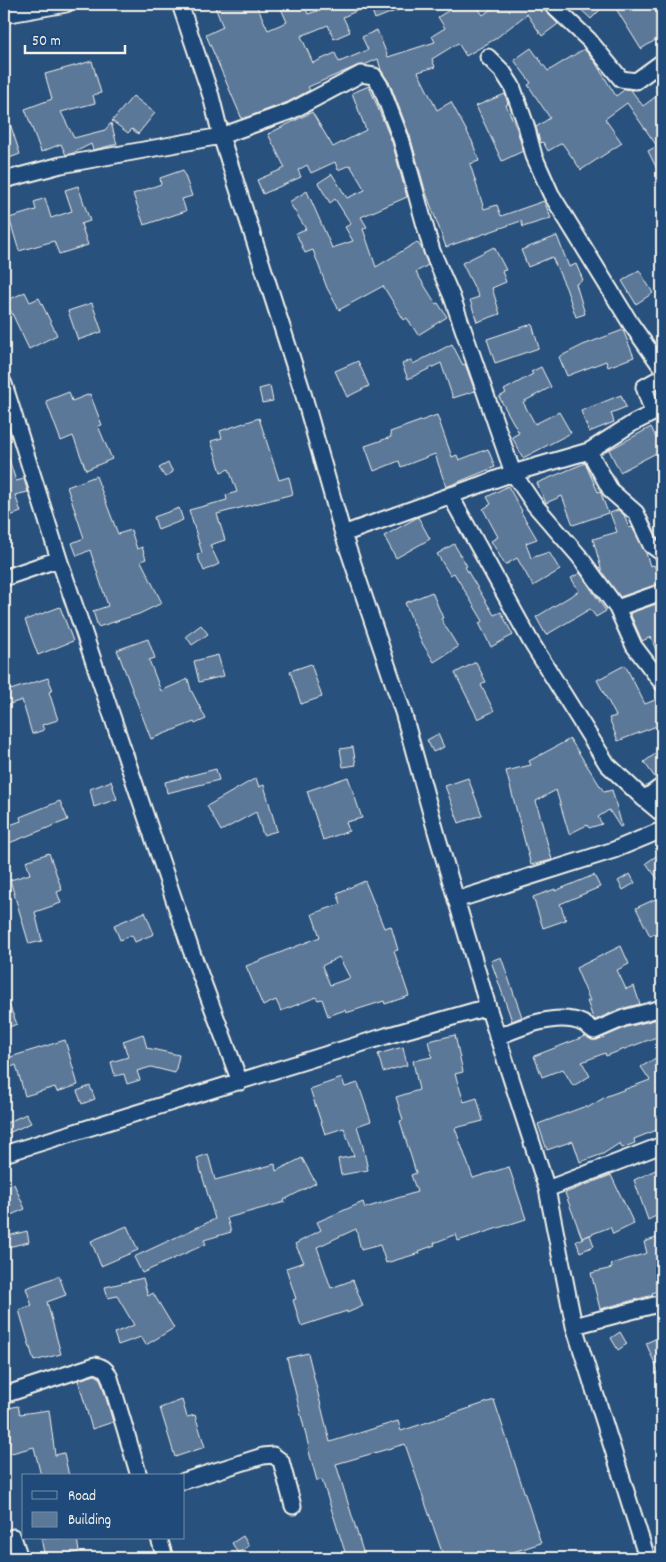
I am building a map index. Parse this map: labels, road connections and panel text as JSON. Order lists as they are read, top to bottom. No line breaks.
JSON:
{"legend":["Road","Building"],"scale_bar":"50 m"}
